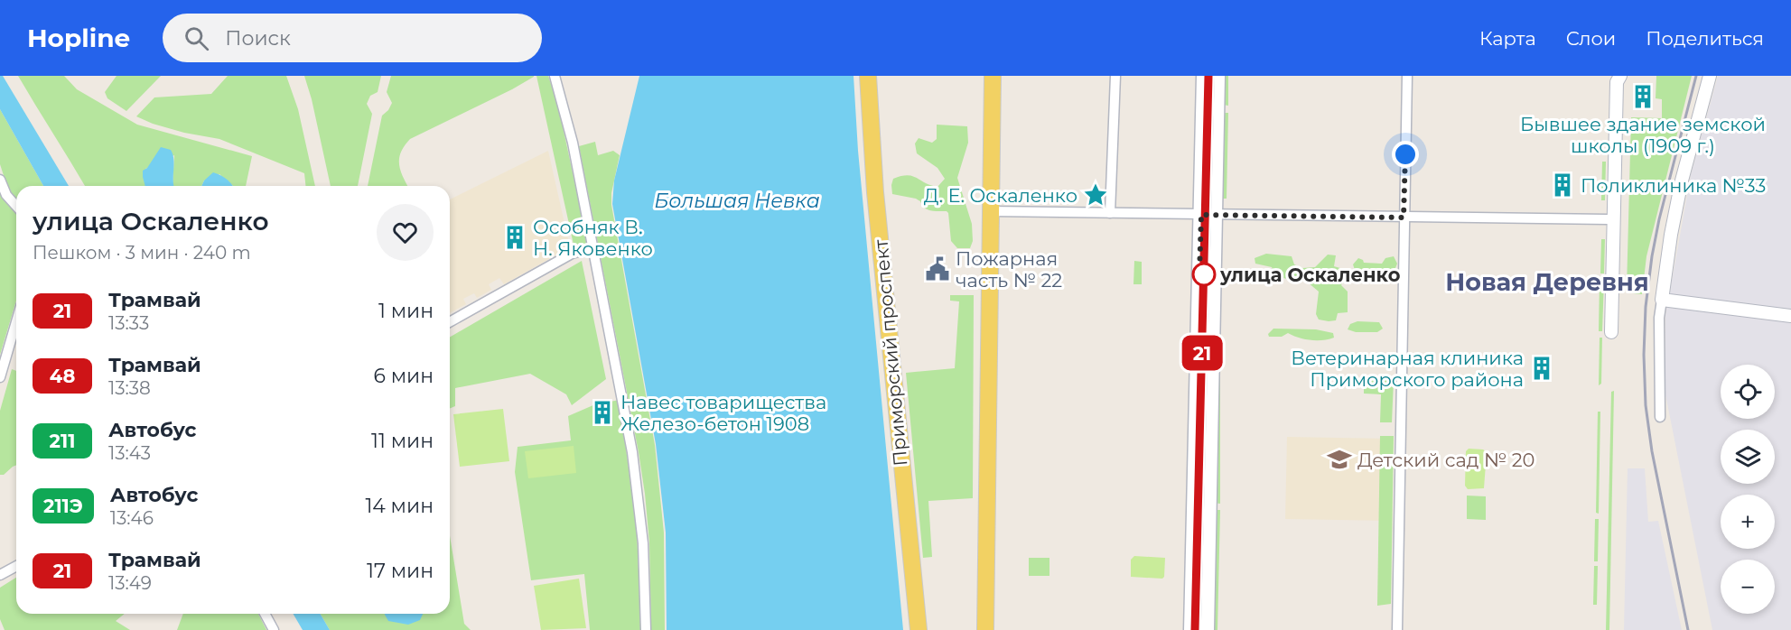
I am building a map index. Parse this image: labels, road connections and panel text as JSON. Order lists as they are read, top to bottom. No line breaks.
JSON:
{"streets":{"main road":["Приморский проспект"]},"districts":["Новая Деревня"],"water":["Большая Невка"],"places":{"building":["Бывшее здание земской школы (1909 г.)","Поликлиника №33","Особняк В. Н. Яковенко","Ветеринарная клиника Приморского района","Навес товарищества Железо-бетон 1908"],"place":["Д. Е. Оскаленко"],"public building":["Пожарная часть № 22"],"other":["улица Оскаленко"],"school or university":["Детский сад № 20"]},"lines":["tram line 21"],"page":{"header":"Hopline","search":"Поиск","nav":["Карта","Слои","Поделиться"],"on_map":"21","heading":["улица Оскаленко","Пешком · 3 мин · 240 m"],"list":[{"mark":"21","name":"Трамвай","note":"13:33","value":"1 мин"},{"mark":"48","name":"Трамвай","note":"13:38","value":"6 мин"},{"mark":"211","name":"Автобус","note":"13:43","value":"11 мин"},{"mark":"211Э","name":"Автобус","note":"13:46","value":"14 мин"},{"mark":"21","name":"Трамвай","note":"13:49","value":"17 мин"}],"map_buttons":["+","−"]}}
